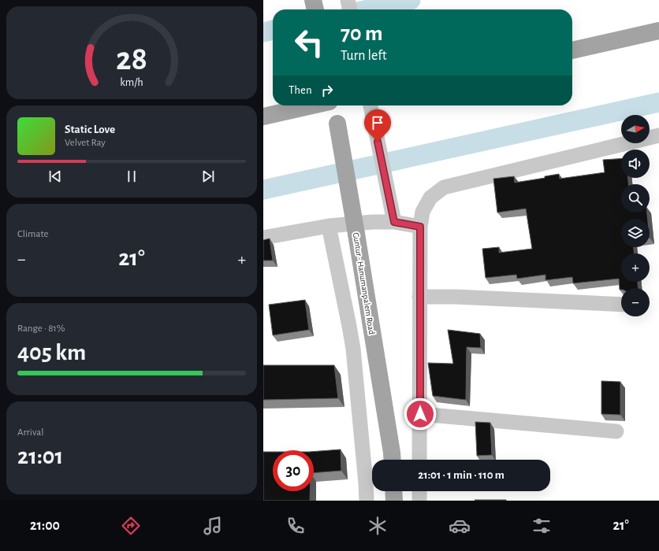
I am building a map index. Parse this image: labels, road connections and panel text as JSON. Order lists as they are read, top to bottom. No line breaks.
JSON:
{"streets":{"main road":["Guntur - Hanumanpalem Road"]},"north":"right","page":{"turn":["70 m","Turn left"],"then":"Then","map_buttons":["+","−"],"song":["Static Love","Velvet Ray"],"tile":["Climate",["Range · 81%","405 km"],["Arrival","21:01"]],"heat":["−","21°","+"],"limit":"30","trip":"21:01 · 1 min · 110 m","tabs":["21:00","21°"],"gauge":["28","km/h"]}}
